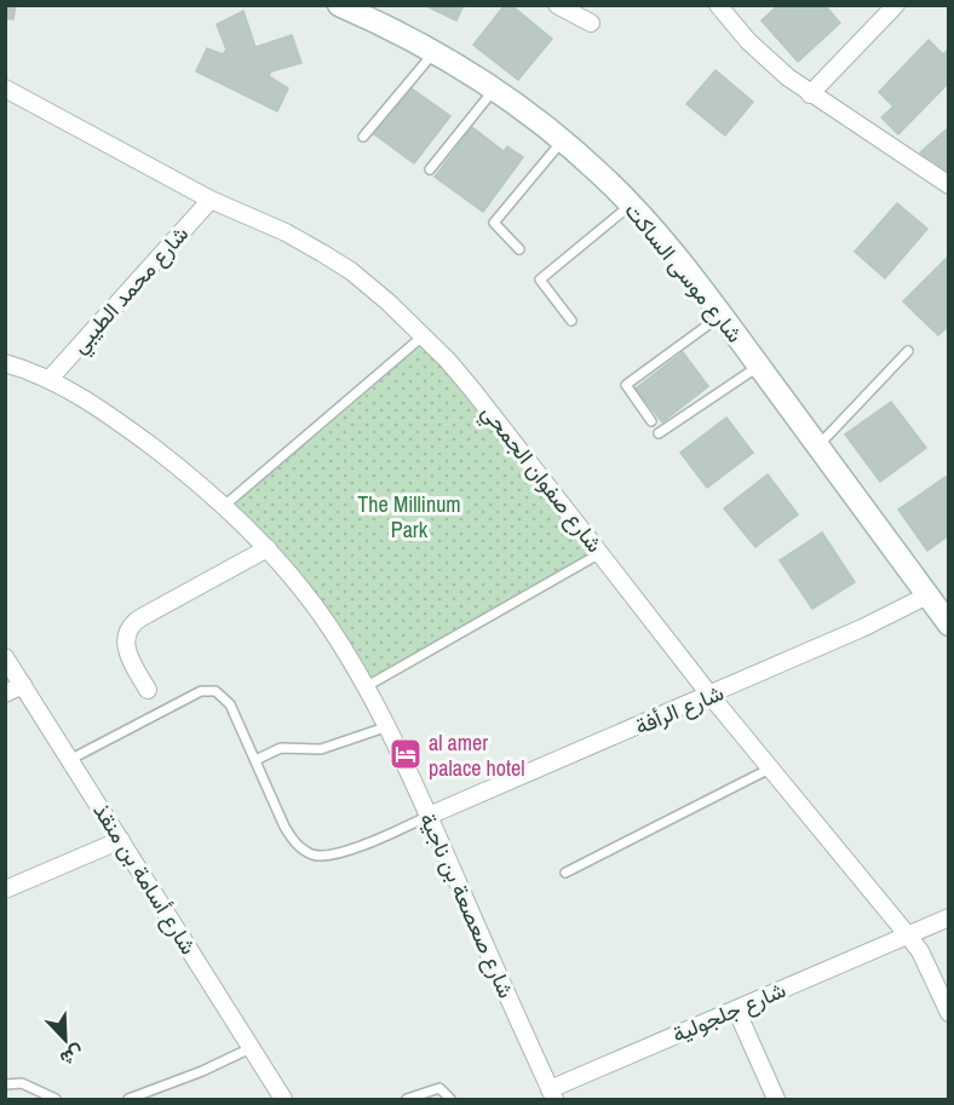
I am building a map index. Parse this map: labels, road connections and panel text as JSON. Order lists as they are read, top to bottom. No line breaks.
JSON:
{"streets":{"street":["شارع موسى الساكت","شارع محمد الطيبي","شارع صفوان الجمحي","شارع الرأفة","شارع أسامة بن منقذ","شارع صعصعة بن ناجية","شارع جلجولية"]},"crossings":[["شارع موسى الساكت","شارع الرأفة"],["شارع محمد الطيبي","شارع صفوان الجمحي"],["شارع محمد الطيبي","شارع صعصعة بن ناجية"],["شارع صفوان الجمحي","شارع الرأفة"],["شارع صفوان الجمحي","شارع جلجولية"],["شارع الرأفة","شارع صعصعة بن ناجية"],["شارع صعصعة بن ناجية","شارع جلجولية"]],"parks":["The Millinum Park"],"places":{"hotel":["al amer palace hotel"]},"north":"bottom right"}
